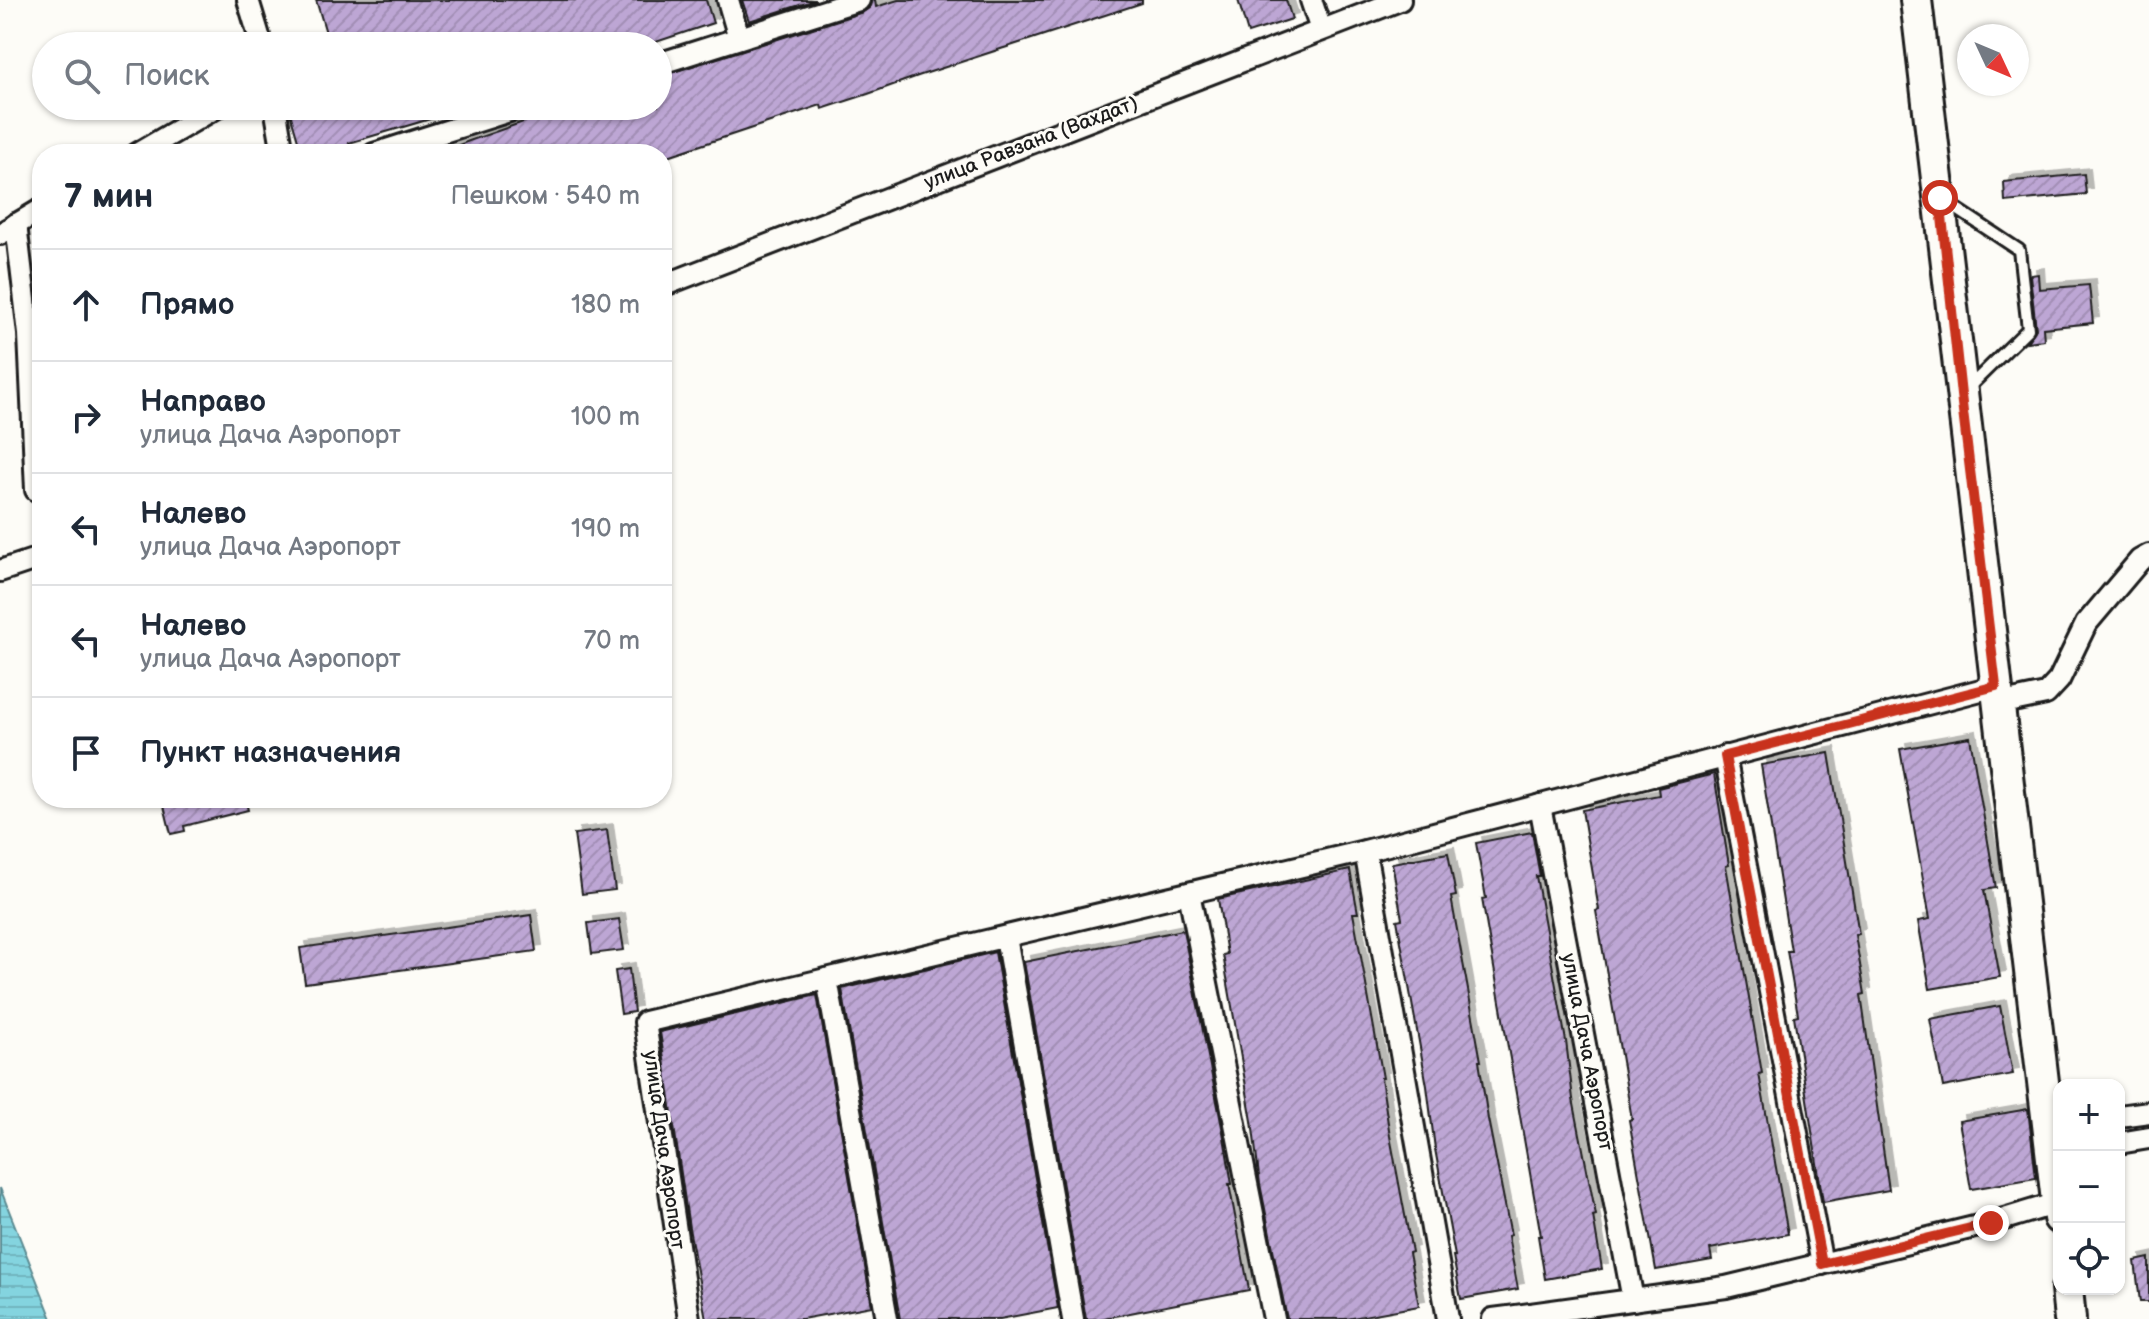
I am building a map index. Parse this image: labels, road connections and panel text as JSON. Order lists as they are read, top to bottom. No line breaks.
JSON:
{"streets":{"street":["улица Равзана (Вахдат)","улица Дача Аэропорт"]},"north":"bottom right","page":{"search":"Поиск","heading":["7 мин","Пешком · 540 m"],"list":[["Прямо","180 m"],["Направо","улица Дача Аэропорт","100 m"],["Налево","улица Дача Аэропорт","190 m"],["Налево","улица Дача Аэропорт","70 m"],"Пункт назначения"],"map_buttons":["+","−"]}}
